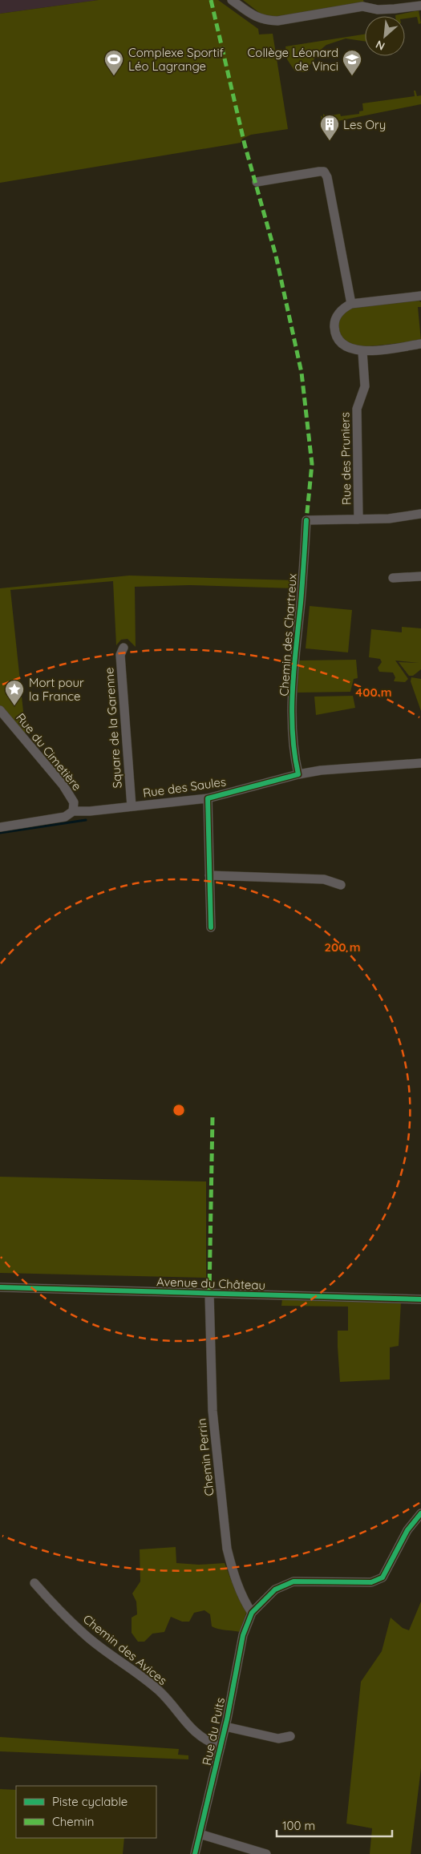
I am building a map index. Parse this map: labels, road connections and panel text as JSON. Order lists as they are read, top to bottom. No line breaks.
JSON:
{"streets":{"street":["Rue des Pruniers","Chemin des Chartreux","Square de la Garenne","Rue du Cimetière","Rue des Saules","Avenue du Château","Chemin Perrin","Chemin des Avices","Rue du Puits"]},"crossings":[["Rue des Pruniers","Chemin des Chartreux"],["Chemin des Chartreux","Rue des Saules"],["Square de la Garenne","Rue des Saules"],["Rue du Cimetière","Rue des Saules"],["Avenue du Château","Chemin Perrin"],["Chemin Perrin","Rue du Puits"],["Chemin des Avices","Rue du Puits"]],"places":{"sports":["Complexe Sportif Léo Lagrange"],"school or university":["Collège Léonard de Vinci"],"building":["Les Ory"],"place":["Mort pour la France"]},"legend":["Piste cyclable","Chemin"],"scale_bar":"100 m","north":"bottom left","rings":["400 m","200 m"]}
